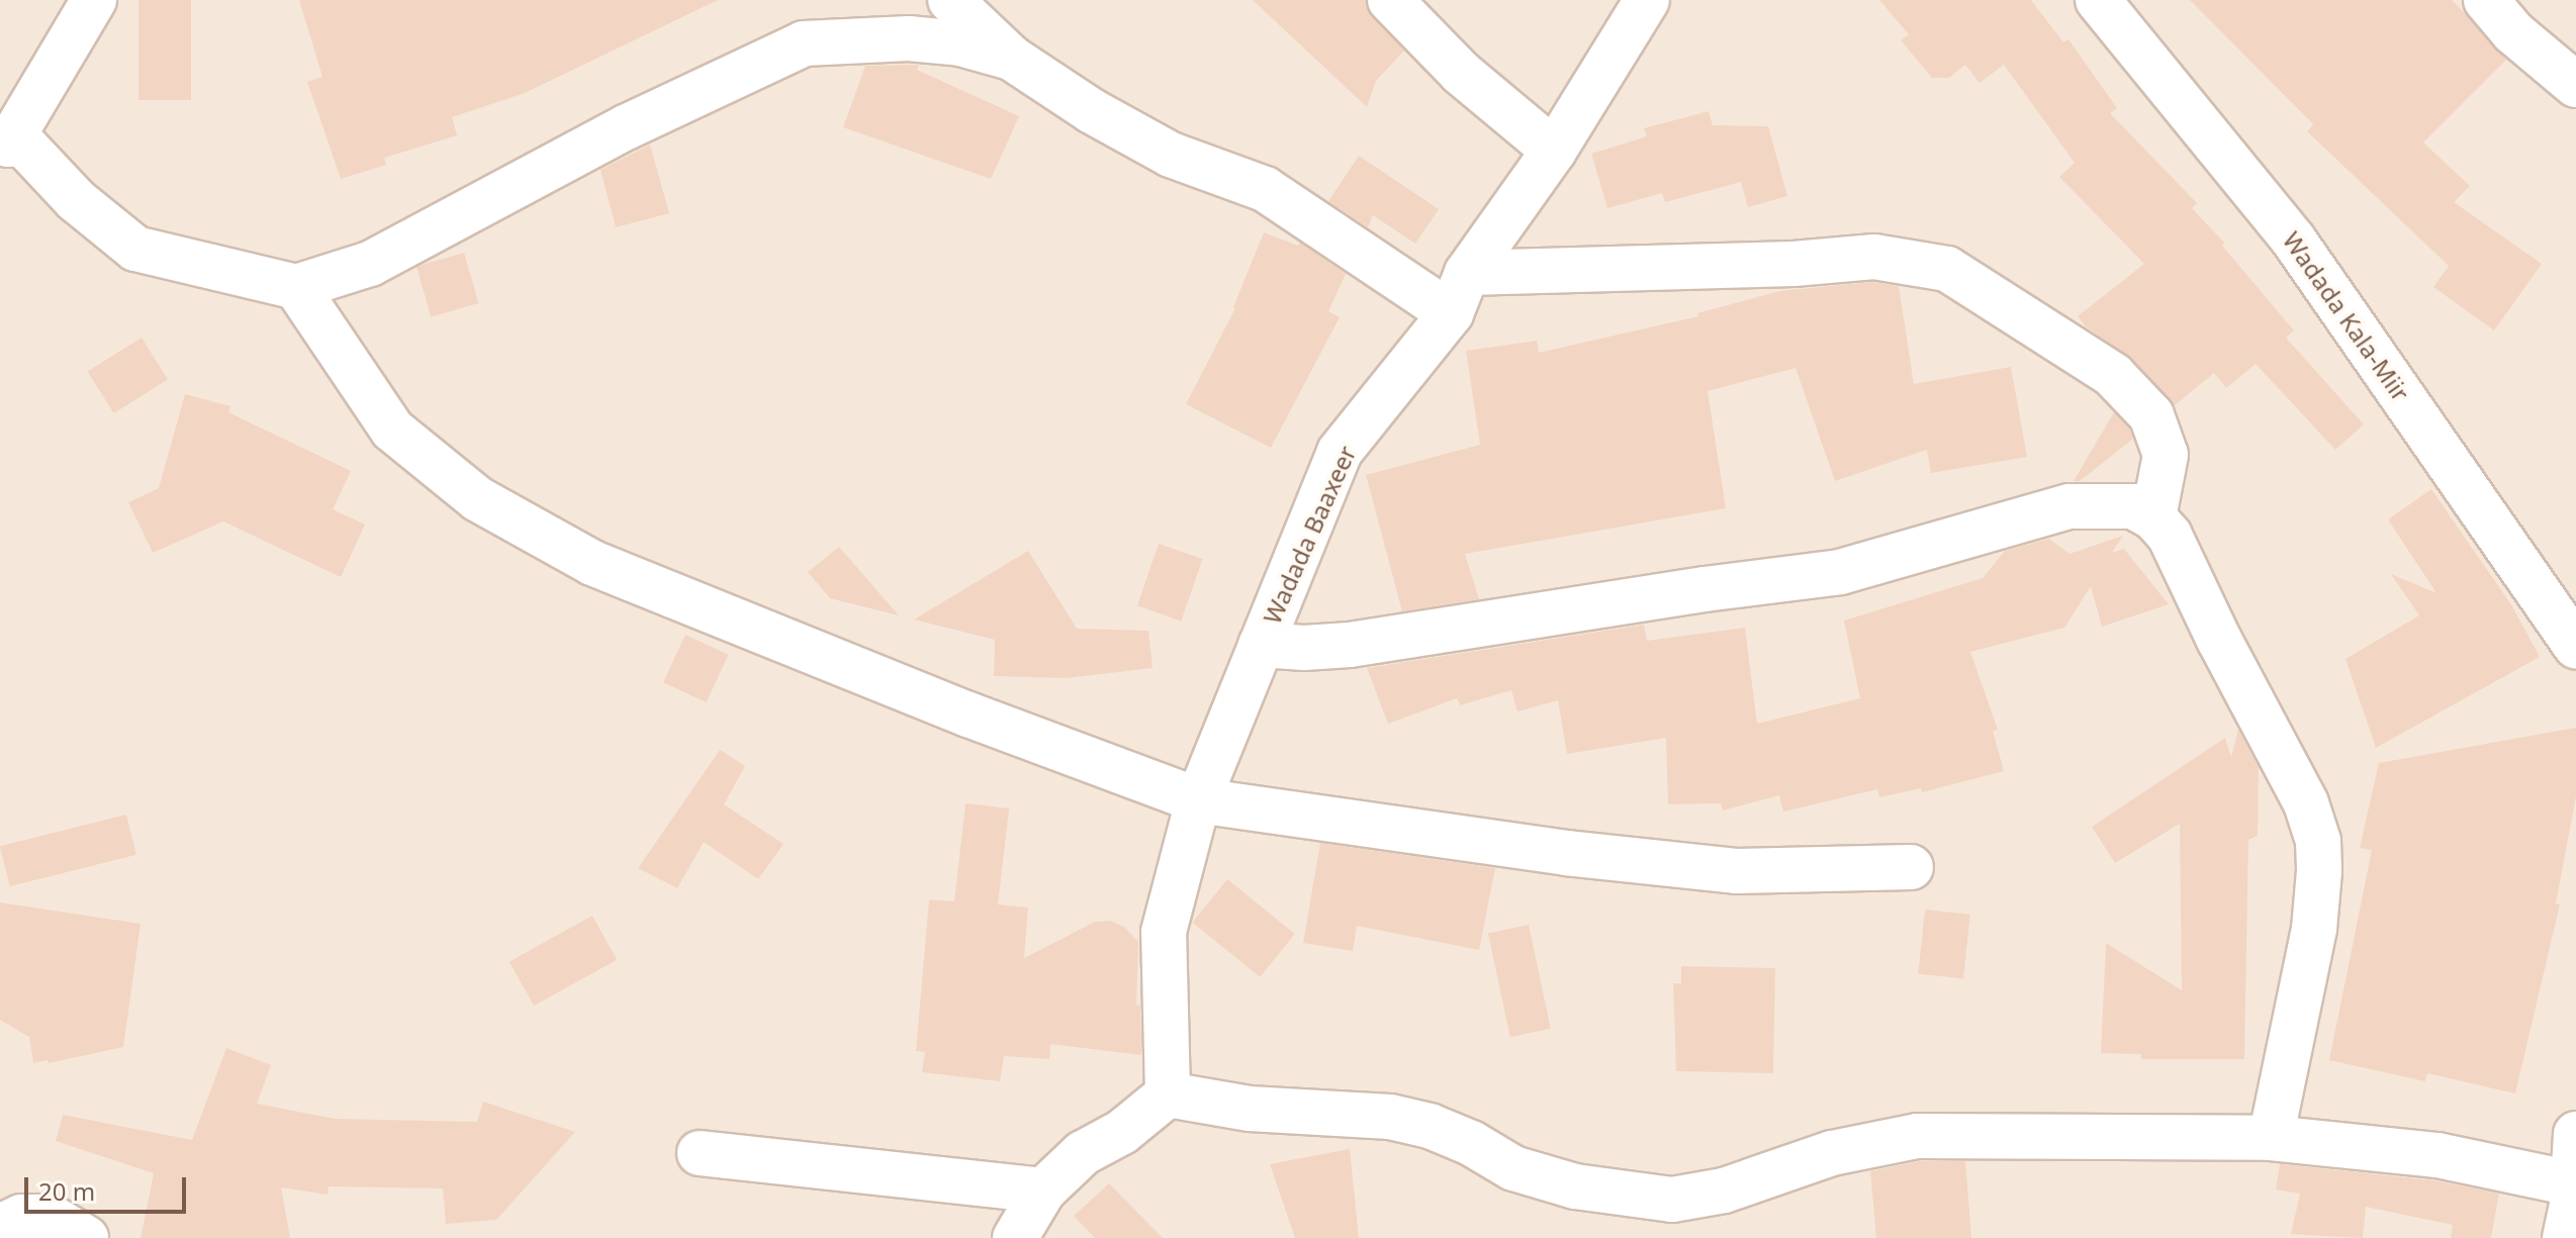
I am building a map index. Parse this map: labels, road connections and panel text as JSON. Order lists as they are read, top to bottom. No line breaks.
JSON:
{"streets":{"street":["Wadada Kala-Miir","Wadada Baaxeer"]},"scale_bar":"20 m"}
